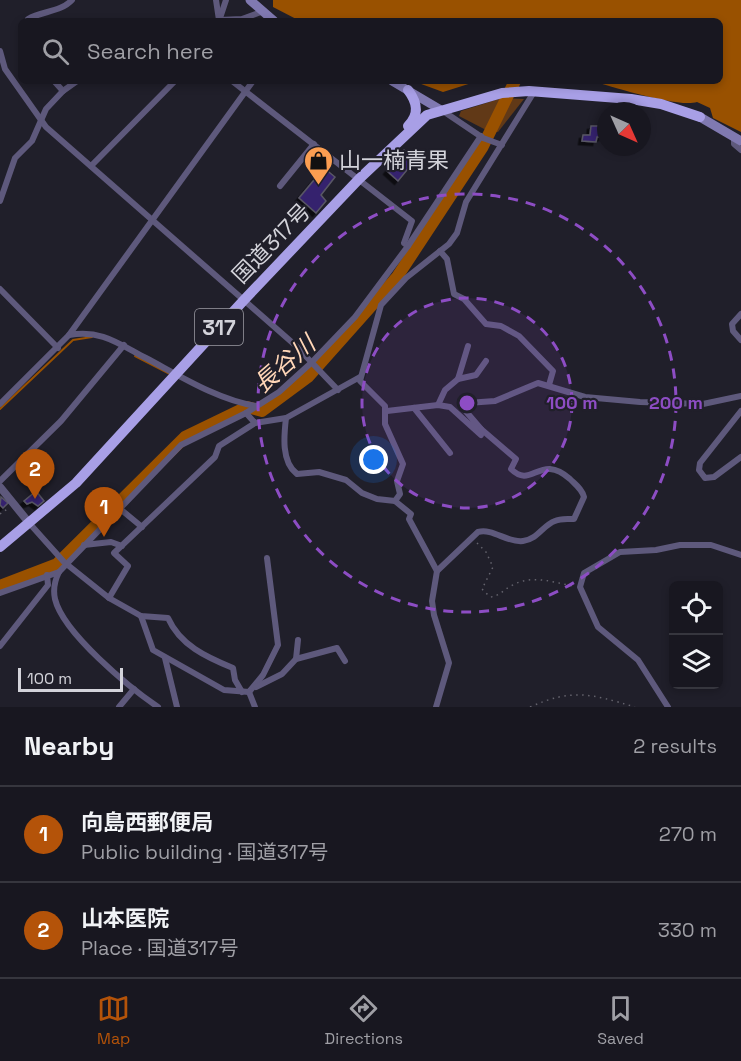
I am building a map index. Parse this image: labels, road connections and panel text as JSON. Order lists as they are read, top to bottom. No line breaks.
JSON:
{"streets":{"highway":["国道317号","317"]},"water":["長谷川"],"places":{"shop":["山一楠青果"]},"scale_bar":"100 m","north":"bottom right","page":{"search":"Search here","pins":["2","1"],"scale":"100 m","heading":["Nearby","2 results"],"list":[{"mark":"1","name":"向島西郵便局","note":"Public building · 国道317号","value":"270 m"},{"mark":"2","name":"山本医院","note":"Place · 国道317号","value":"330 m"}],"nav":["Map","Directions","Saved"]},"rings":["100 m","200 m"]}
